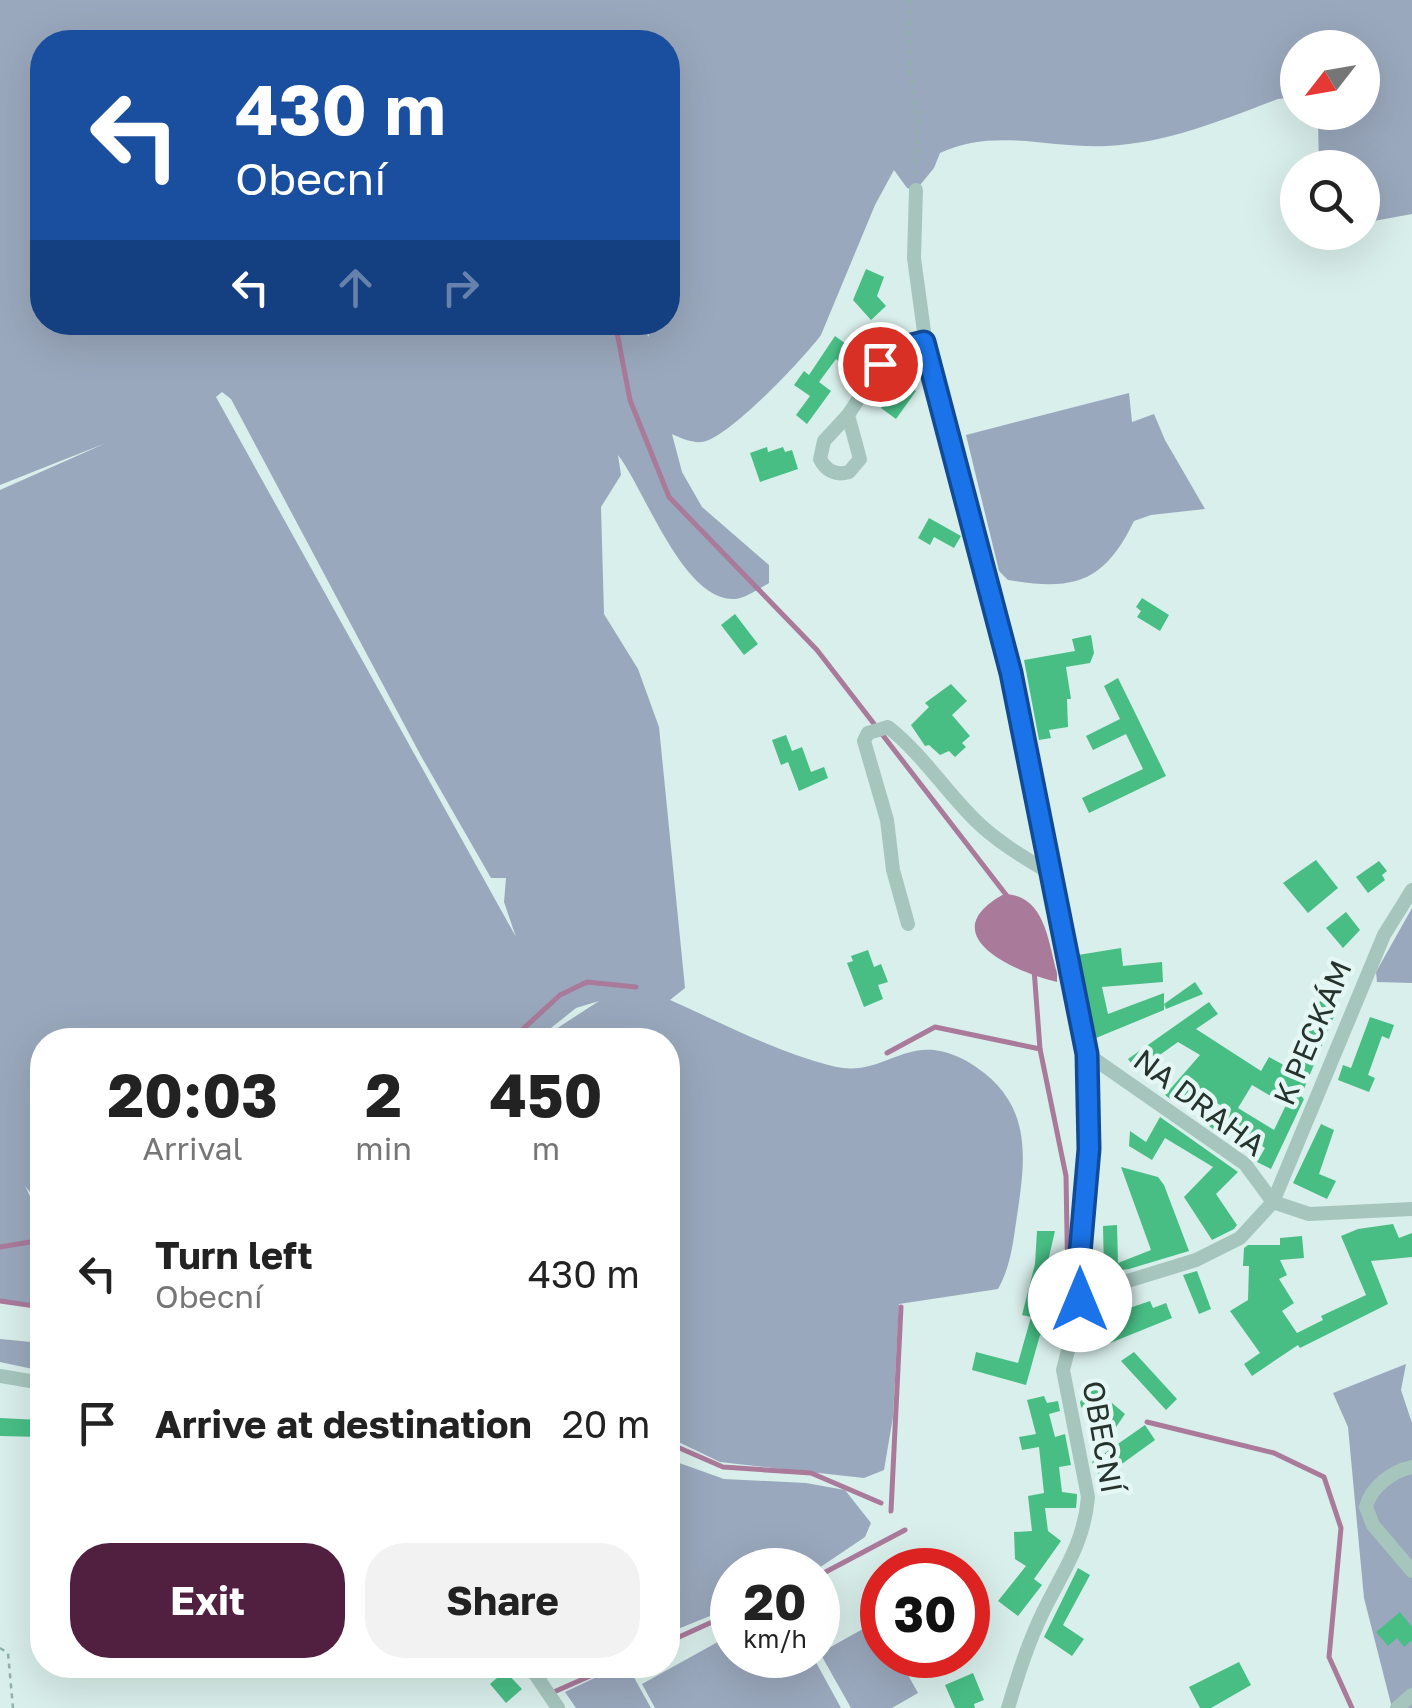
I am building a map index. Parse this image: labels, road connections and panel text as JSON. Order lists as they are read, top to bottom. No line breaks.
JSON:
{"streets":{"street":["K PECKÁM","NA DRAHA","OBECNÍ"]},"crossings":[["K PECKÁM","NA DRAHA"],["NA DRAHA","OBECNÍ"]],"north":"bottom left","page":{"turn":["430 m","Obecní"],"eta":["20:03","Arrival","2","min","450","m"],"list":[{"name":"Turn left","note":"Obecní","value":"430 m"},{"name":"Arrive at destination","value":"20 m"}],"buttons":["Exit","Share"],"speed":"20 km/h","limit":"30"}}
